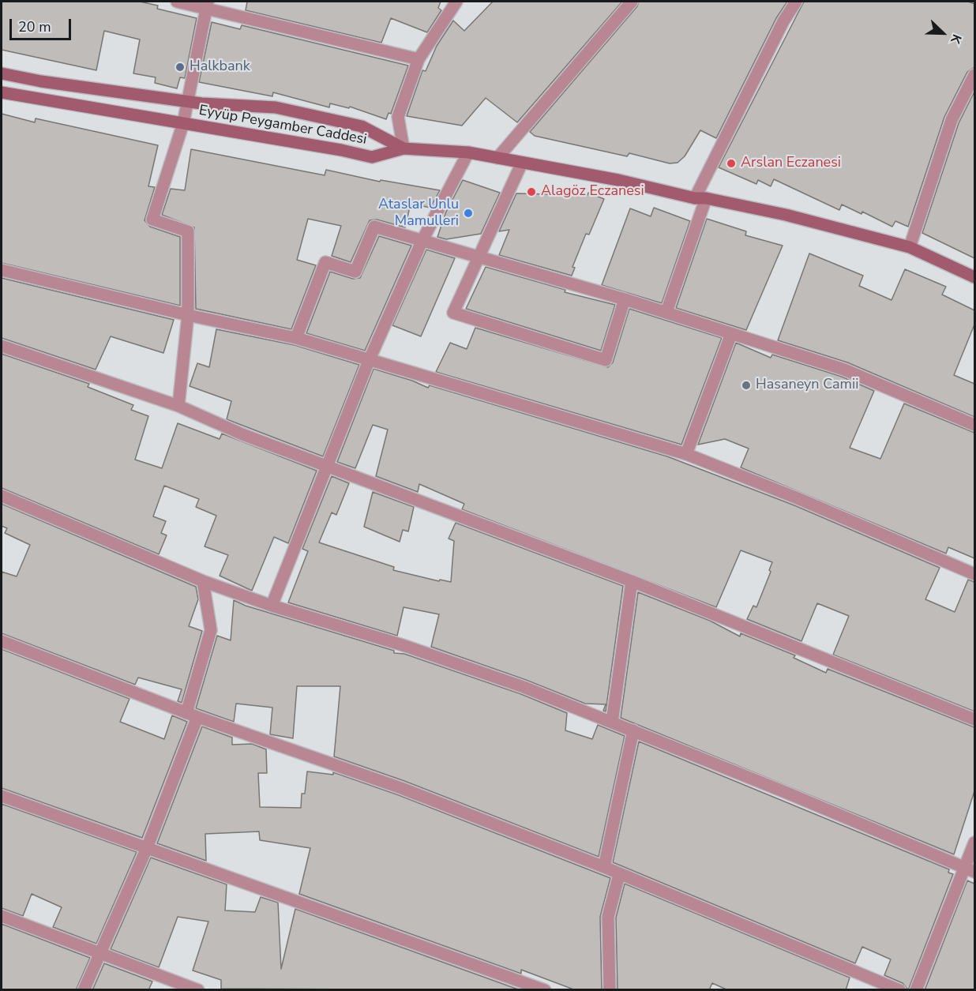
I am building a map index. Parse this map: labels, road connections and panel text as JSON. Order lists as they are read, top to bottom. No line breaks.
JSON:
{"streets":{"street":["Eyyüp Peygamber Caddesi"]},"places":["Halkbank","Arslan Eczanesi","Alagöz Eczanesi","Ataslar Unlu Mamulleri","Hasaneyn Camii"],"scale_bar":"20 m","north":"bottom right"}
